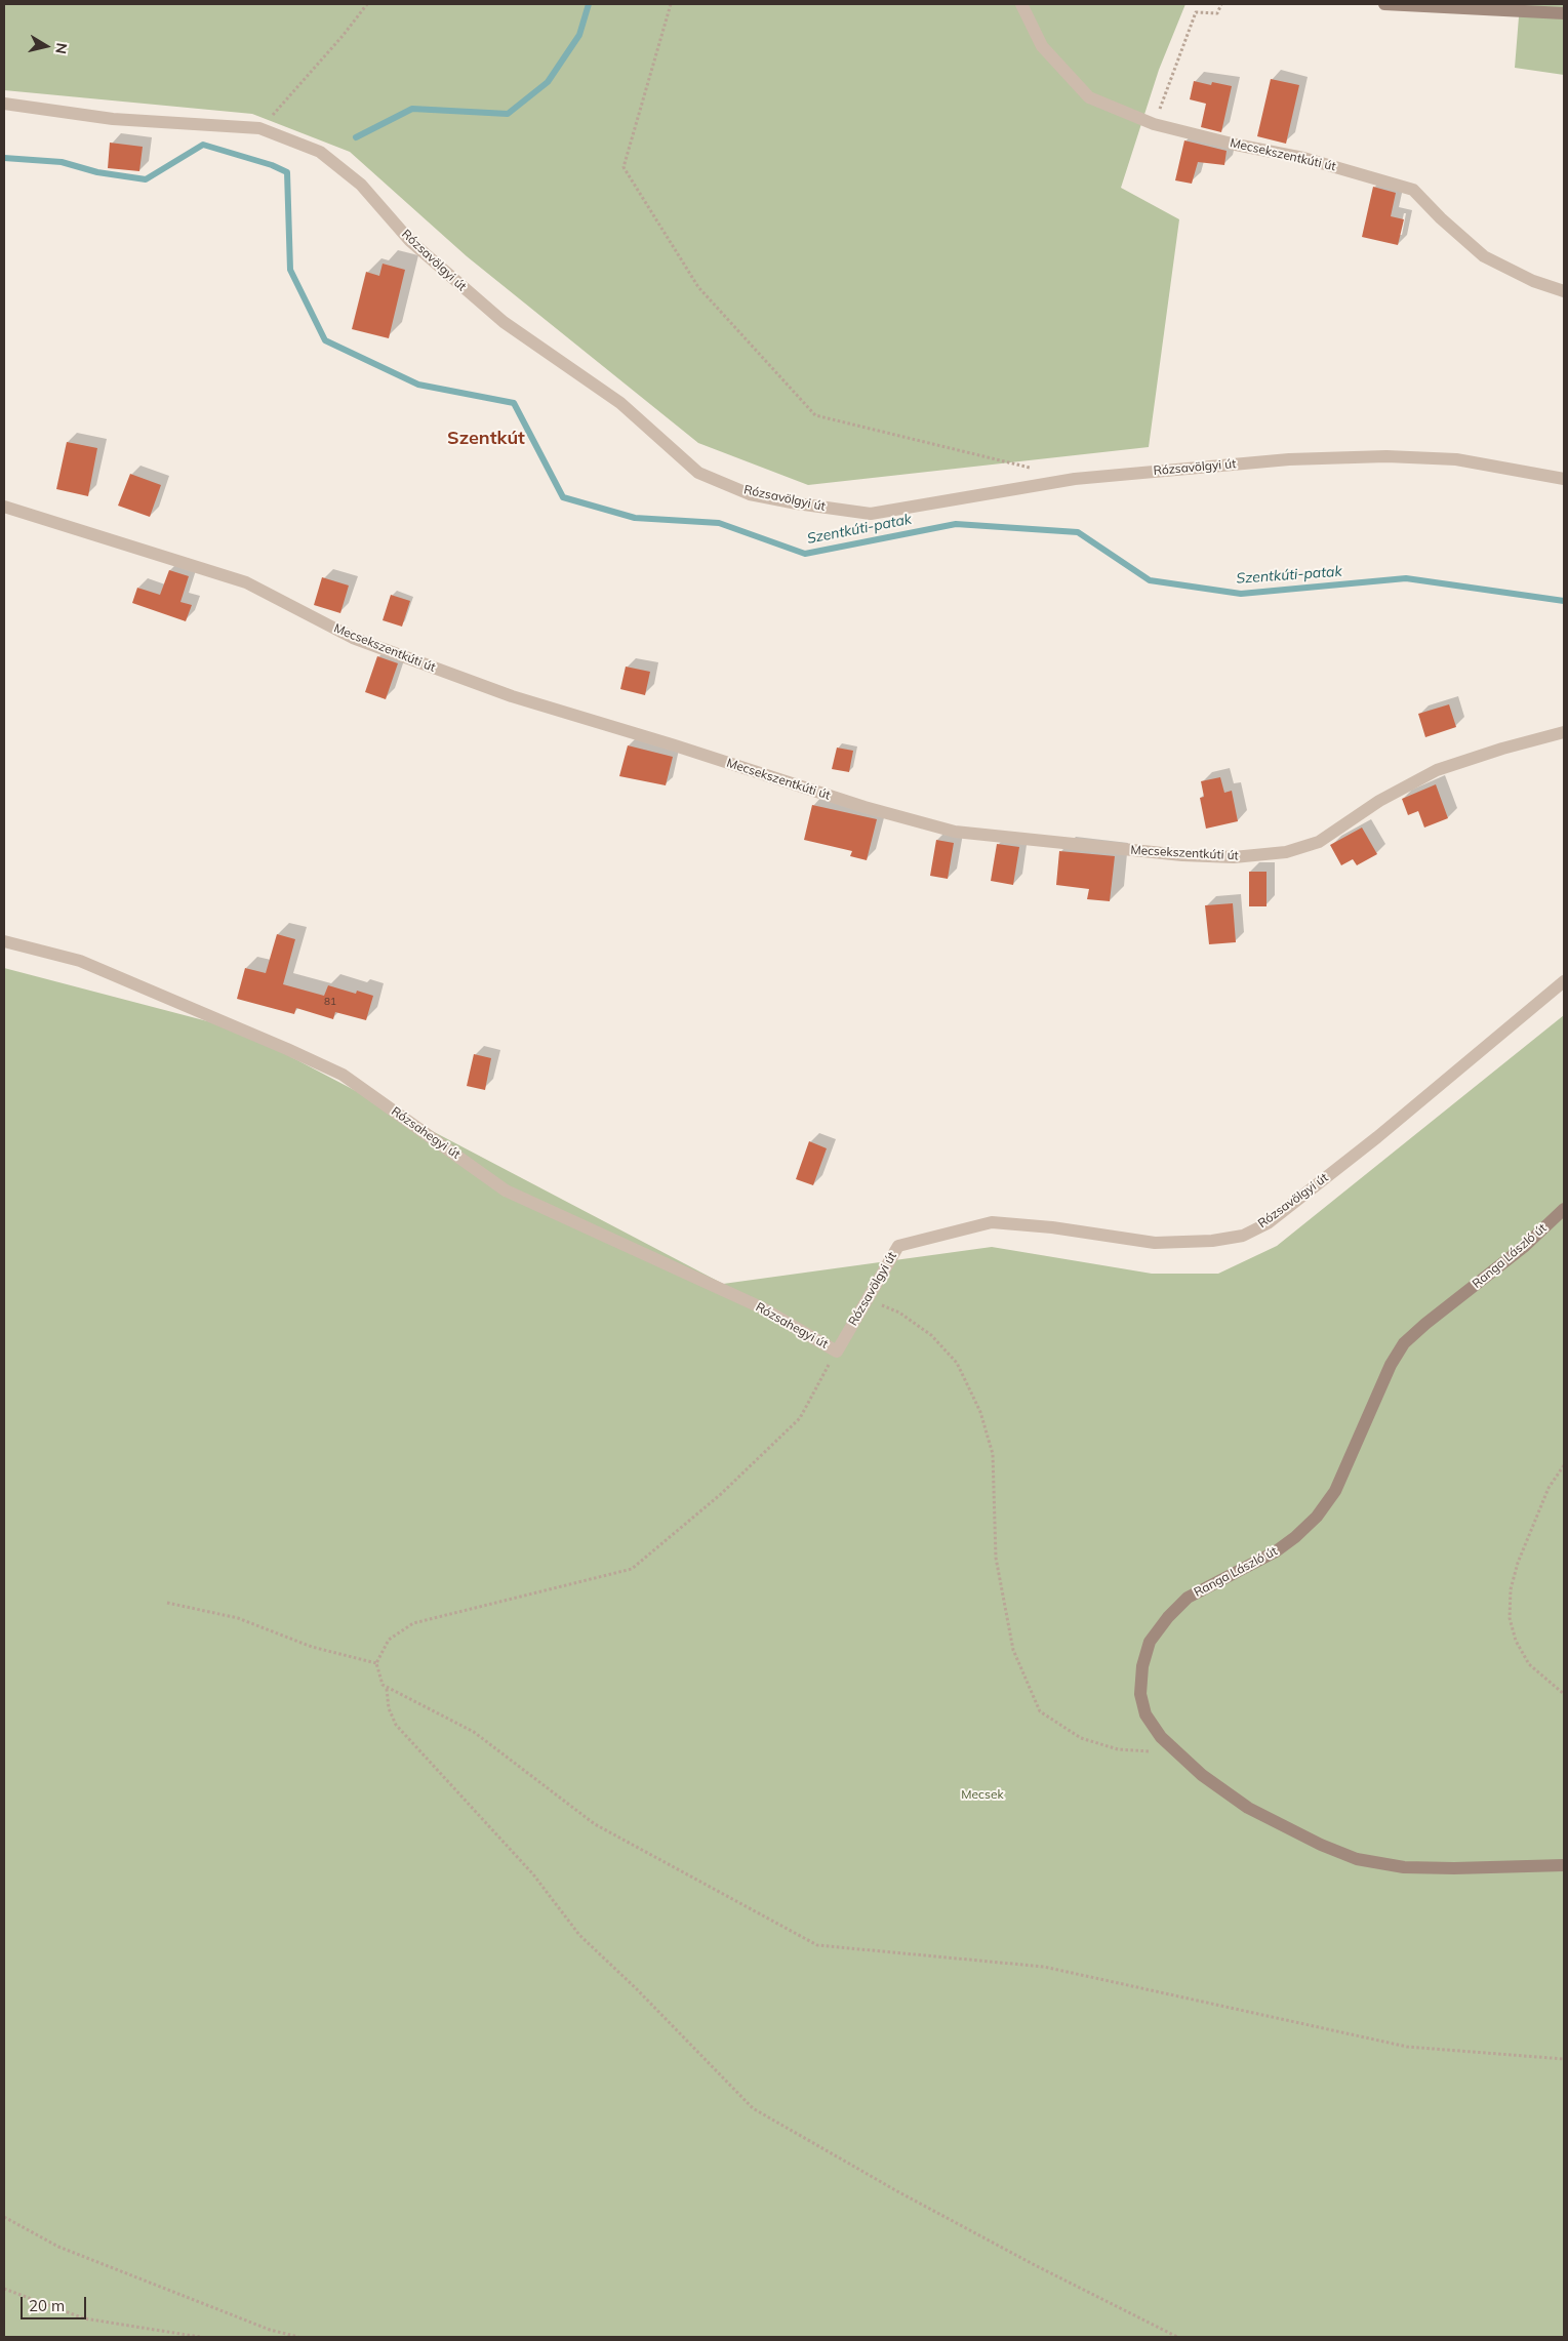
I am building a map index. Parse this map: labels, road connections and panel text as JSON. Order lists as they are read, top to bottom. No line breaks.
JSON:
{"streets":{"main road":["Ranga László út"],"street":["Mecsekszentkúti út","Rózsavölgyi út","Rózsahegyi út"]},"crossings":[["Rózsavölgyi út","Rózsahegyi út"]],"districts":["Szentkút"],"water":["Szentkúti-patak"],"parks":["Mecsek"],"house_numbers":["81"],"scale_bar":"20 m","north":"right"}
